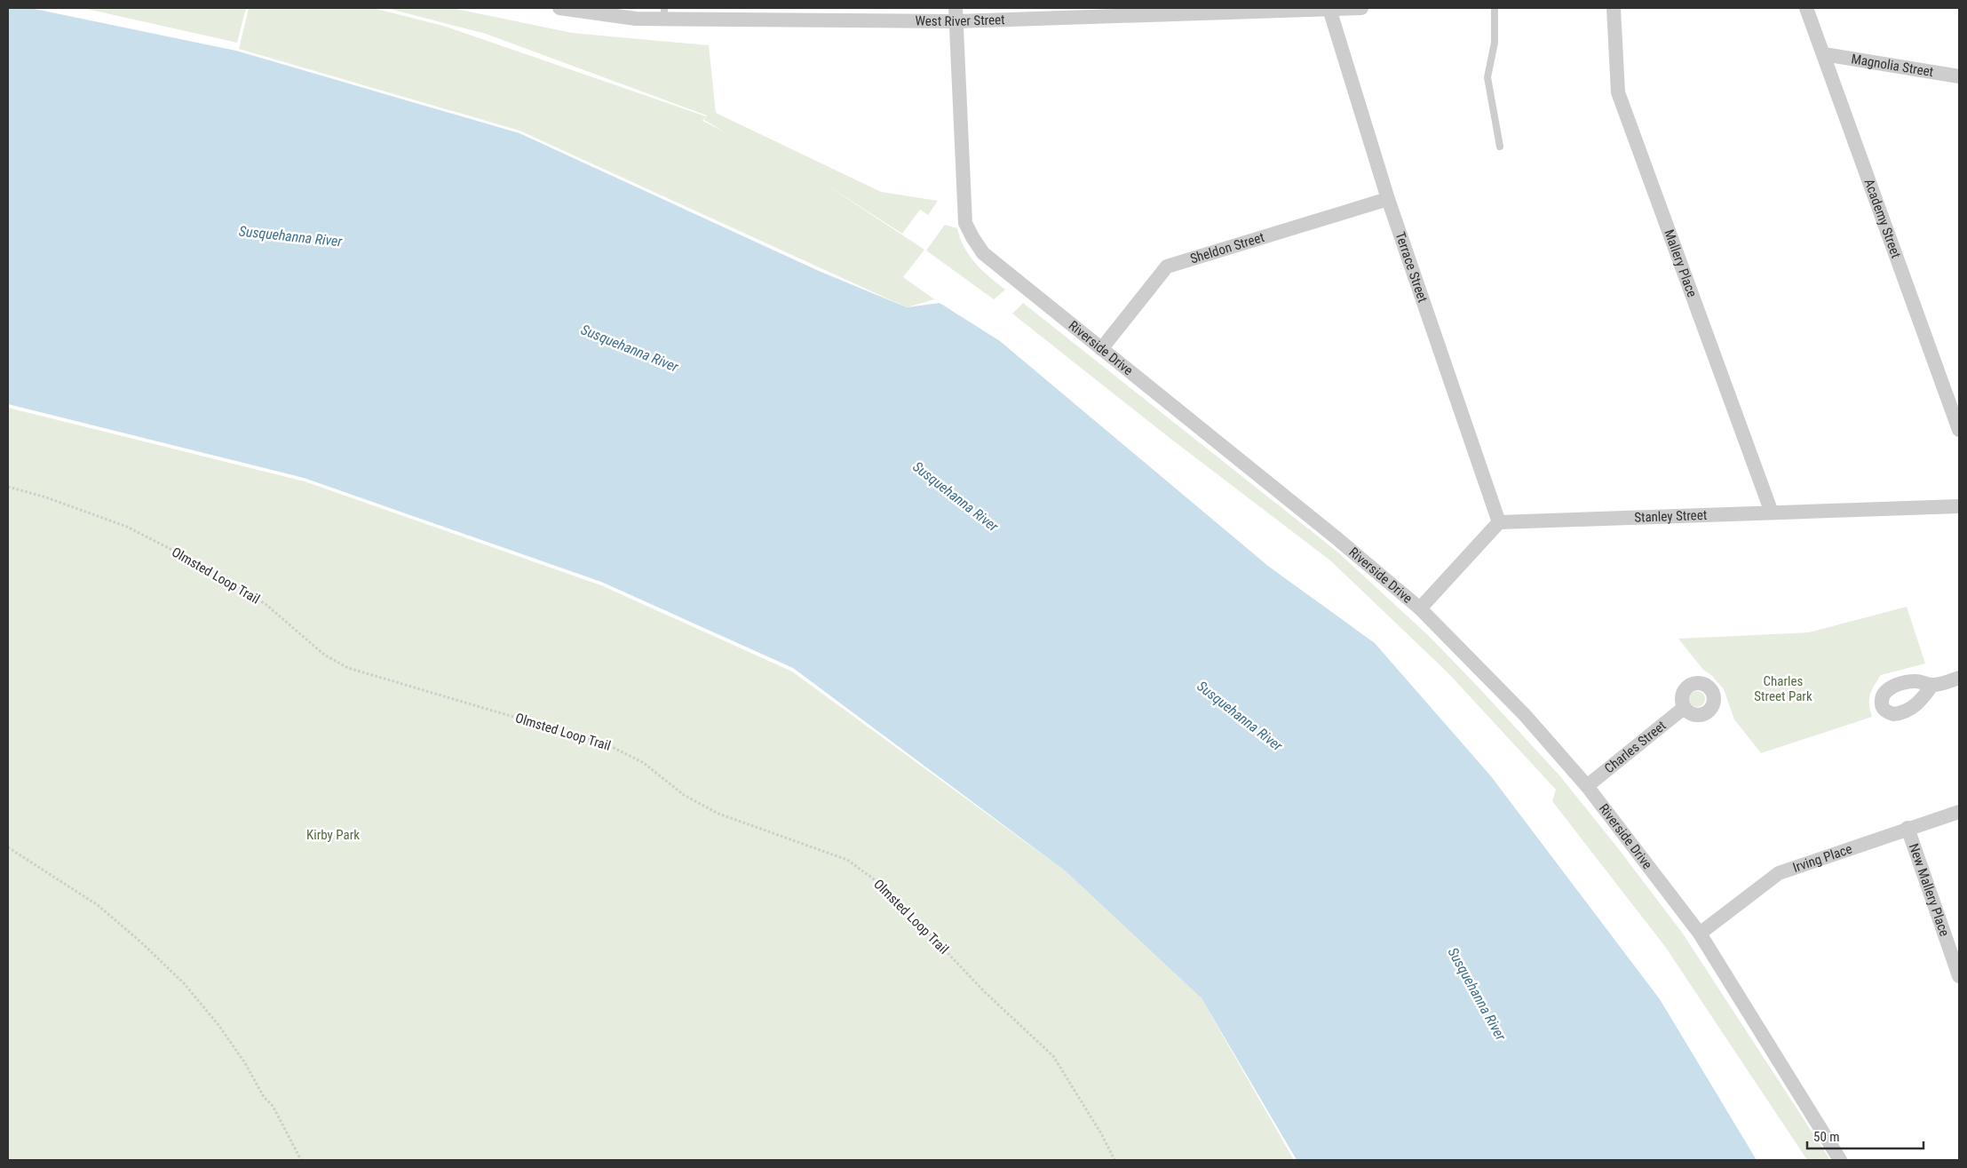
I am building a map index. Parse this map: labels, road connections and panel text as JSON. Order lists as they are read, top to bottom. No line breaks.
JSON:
{"streets":{"street":["West River Street","Magnolia Street","Academy Street","Sheldon Street","Mallery Place","Terrace Street","Riverside Drive","Stanley Street","Charles Street","Irving Place","New Mallery Place"],"path":["Olmsted Loop Trail"]},"crossings":[["West River Street","Terrace Street"],["West River Street","Riverside Drive"],["Magnolia Street","Academy Street"],["Sheldon Street","Terrace Street"],["Sheldon Street","Riverside Drive"],["Mallery Place","Stanley Street"],["Terrace Street","Stanley Street"],["Riverside Drive","Charles Street"],["Riverside Drive","Irving Place"],["Irving Place","New Mallery Place"]],"water":["Susquehanna River"],"parks":["Charles Street Park","Kirby Park"],"scale_bar":"50 m"}
